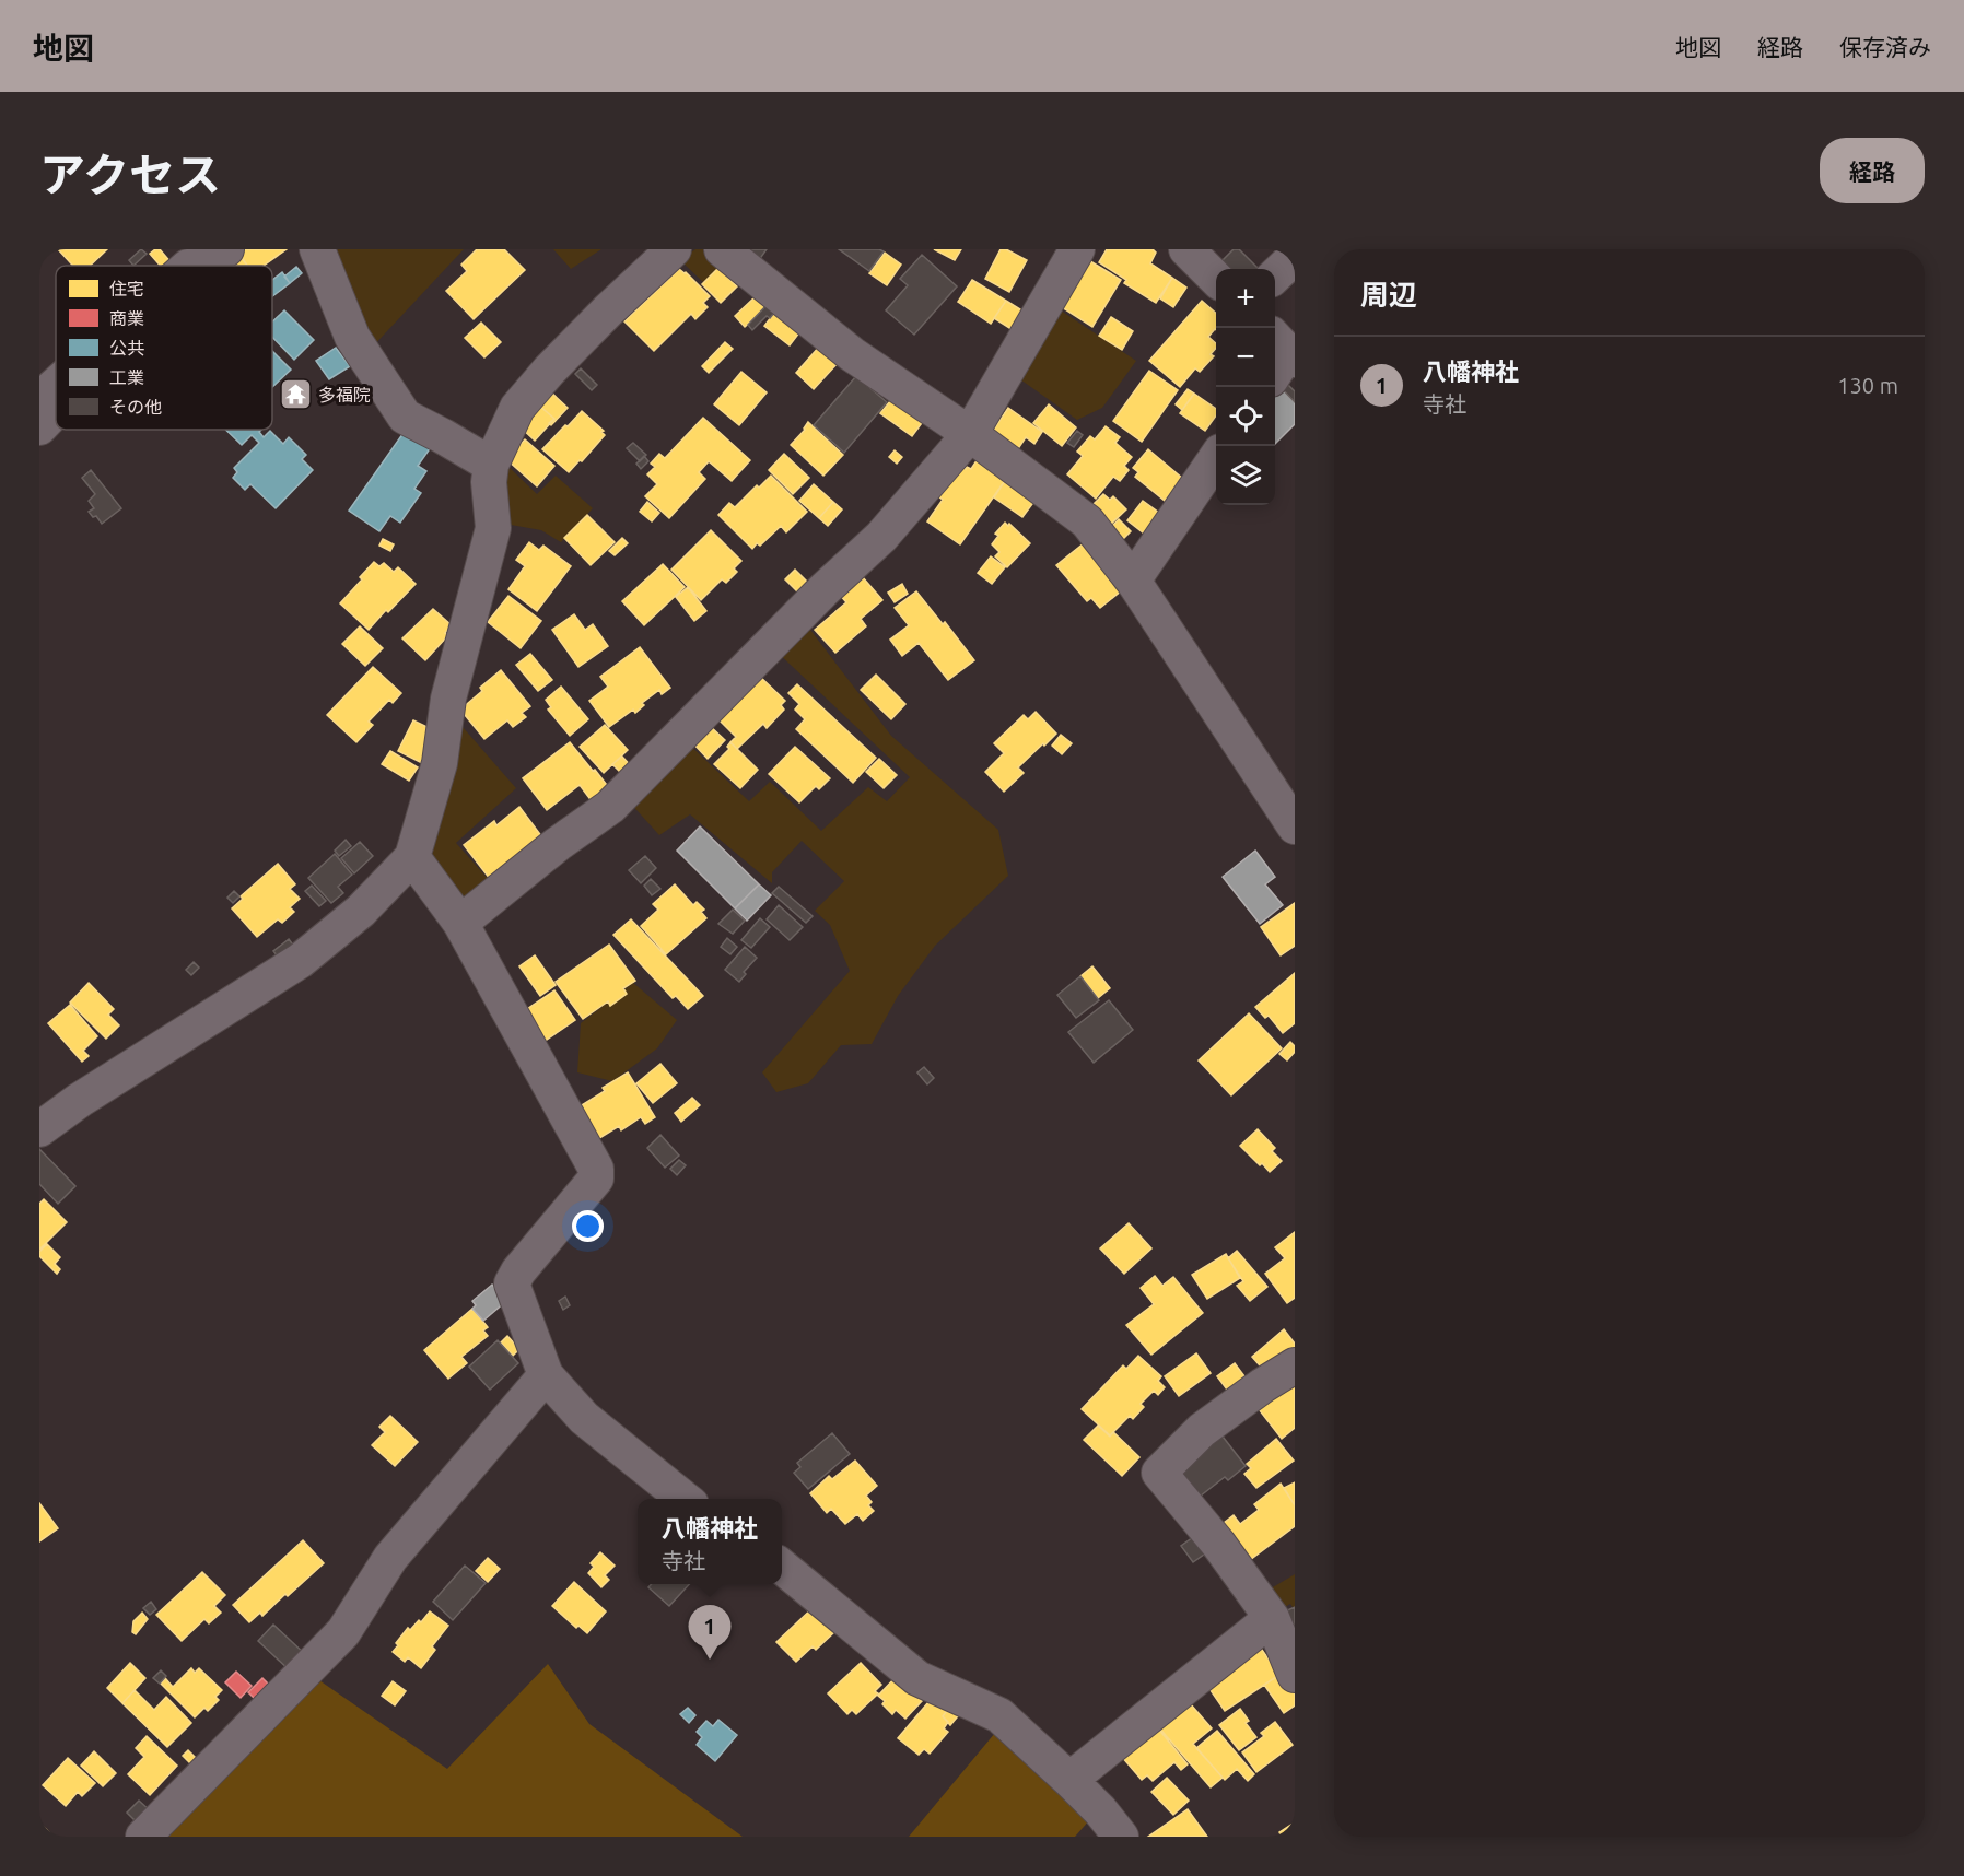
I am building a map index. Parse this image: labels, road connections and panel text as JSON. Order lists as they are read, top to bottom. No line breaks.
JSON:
{"places":{"temple":["多福院"]},"legend":["住宅","商業","公共","工業","その他"],"page":{"header":"地図","nav":["地図","経路","保存済み"],"title":"アクセス","buttons":"経路","heading":"周辺","map_buttons":["+","−"],"list":[{"mark":"1","name":"八幡神社","note":"寺社","value":"130 m"}],"popup":["八幡神社","寺社"],"pins":"1"}}
